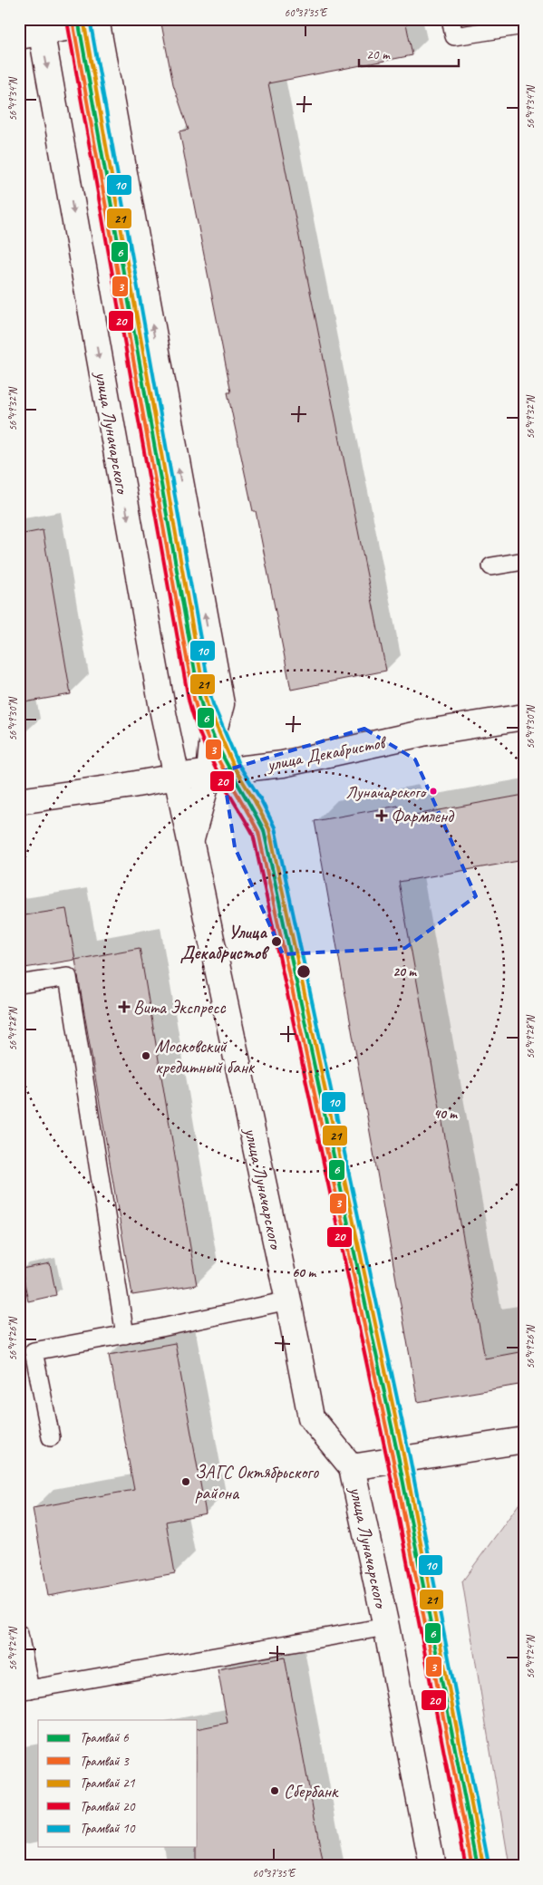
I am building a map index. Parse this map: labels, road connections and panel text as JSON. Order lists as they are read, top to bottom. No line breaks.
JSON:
{"streets":{"main road":["улица Луначарского","улица Декабристов"]},"crossings":[["улица Луначарского","улица Декабристов"]],"places":{"other":["Луначарского","Улица Декабристов","Московский кредитный банк","ЗАГС Октябрьского района","Сбербанк"],"health":["Фармленд","Вита Экспресс"]},"lines":["tram line 6","tram line 21","tram line 10","tram line 3","tram line 20"],"legend":["Трамвай 6","Трамвай 3","Трамвай 21","Трамвай 20","Трамвай 10"],"scale_bar":"20 m","coordinates":["60°37'35\"E","56°49'34\"N","56°49'32\"N","56°49'30\"N","56°49'28\"N","56°49'26\"N","56°49'24\"N"],"rings":["20 m","40 m","60 m"]}
